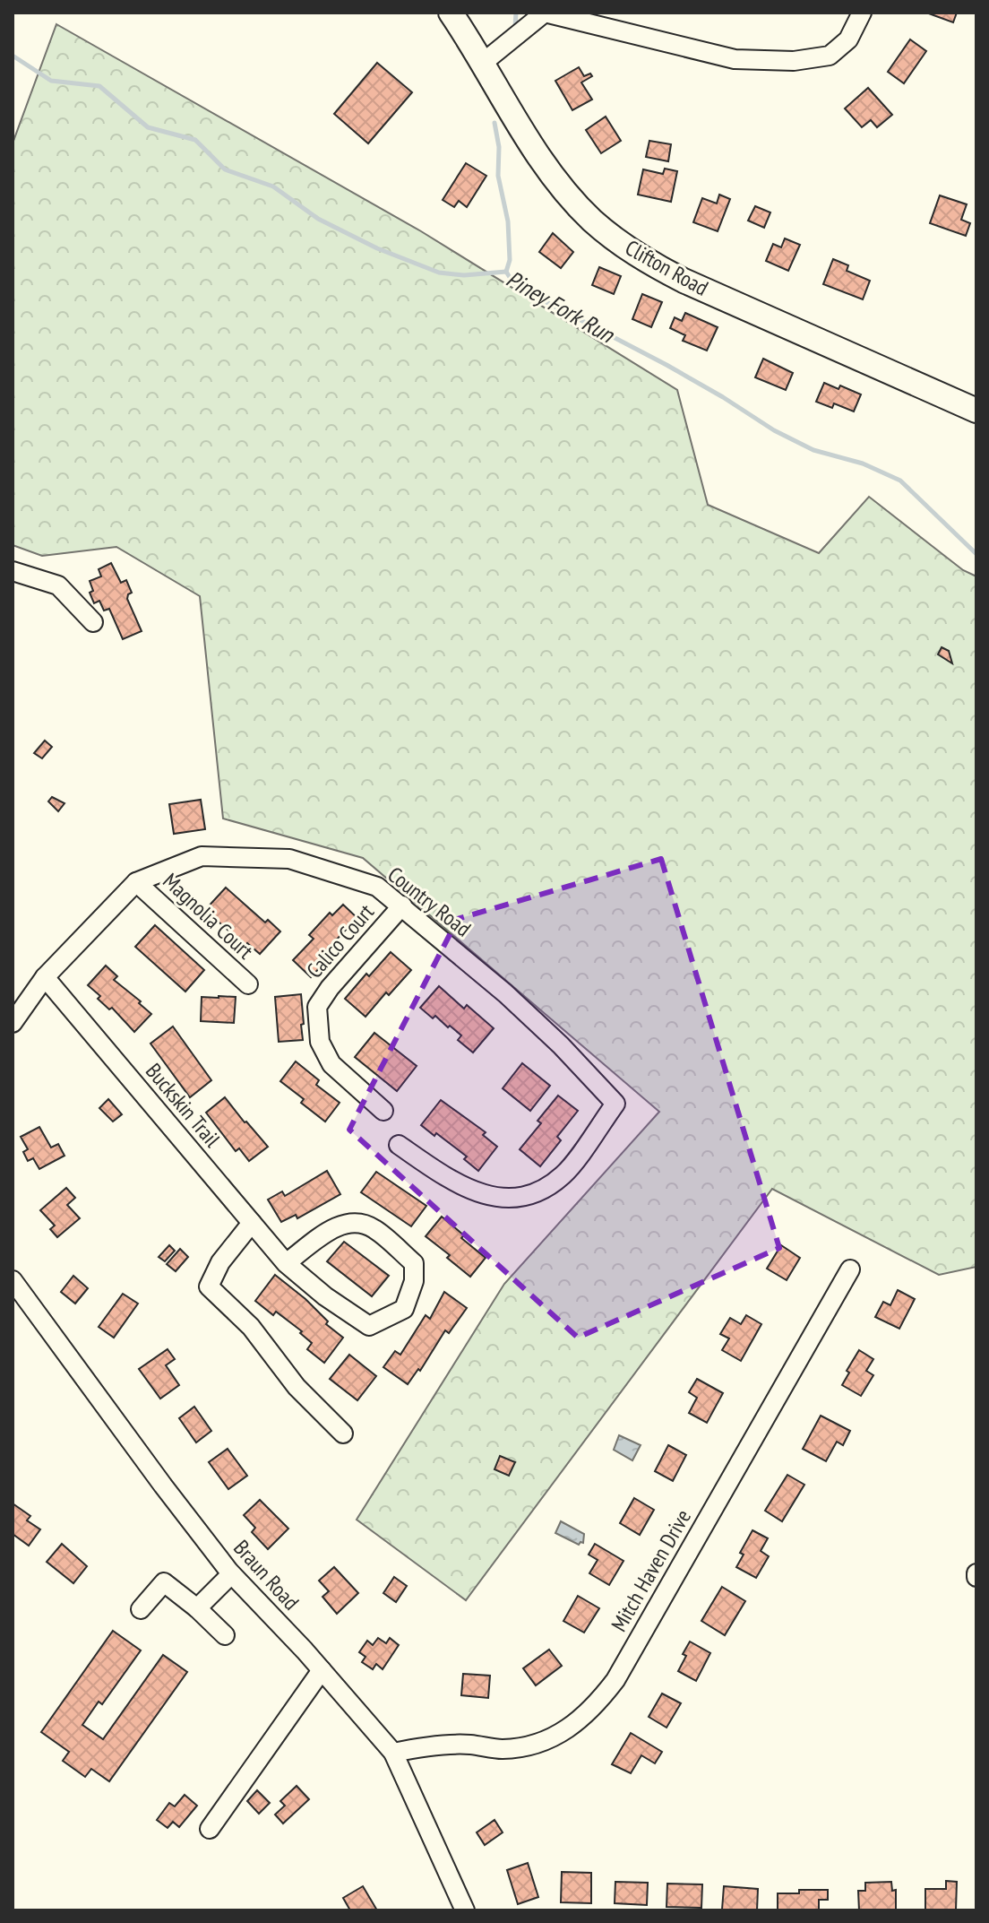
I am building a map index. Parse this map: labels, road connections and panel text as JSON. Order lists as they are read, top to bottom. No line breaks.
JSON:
{"streets":{"main road":["Clifton Road"],"street":["Country Road","Magnolia Court","Calico Court","Buckskin Trail","Mitch Haven Drive","Braun Road"]},"crossings":[["Country Road","Magnolia Court"],["Country Road","Calico Court"],["Country Road","Buckskin Trail"],["Mitch Haven Drive","Braun Road"]],"water":["Piney Fork Run"]}
